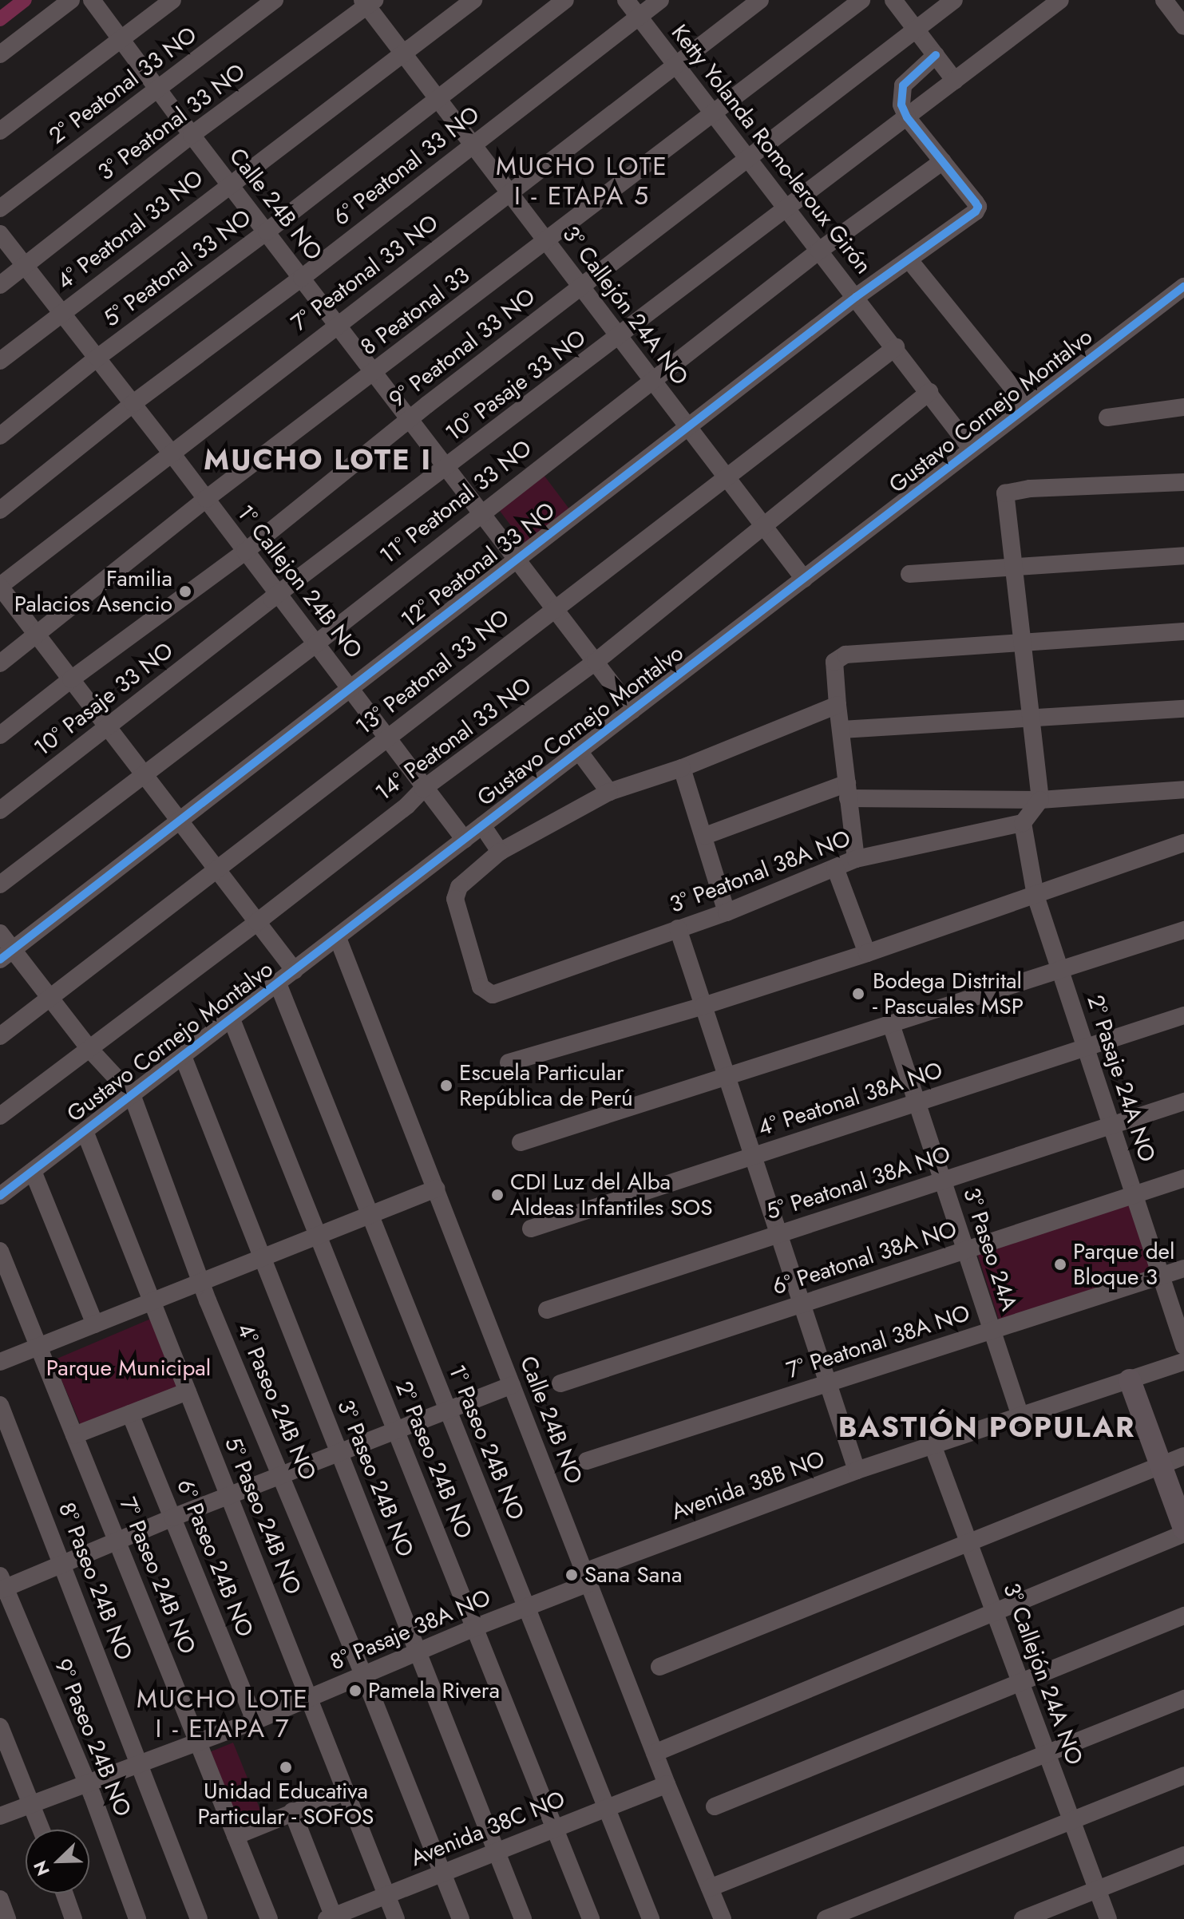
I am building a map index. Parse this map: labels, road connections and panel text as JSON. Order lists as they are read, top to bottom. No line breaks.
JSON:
{"streets":{"street":["2° Peatonal 33 NO","3° Peatonal 33 NO","Ketty Yolanda Romo-leroux Girón","6° Peatonal 33 NO","Calle 24B NO","4° Peatonal 33 NO","5° Peatonal 33 NO","7° Peatonal 33 NO","3° Callejón 24A NO","8 Peatonal 33","9° Peatonal 33 NO","10° Pasaje 33 NO","Gustavo Cornejo Montalvo","11° Peatonal 33 NO","12° Peatonal 33 NO","1° Callejon 24B NO","13° Peatonal 33 NO","14° Peatonal 33 NO","3° Peatonal 38A NO","2° Pasaje 24A NO","4° Peatonal 38A NO","5° Peatonal 38A NO","3° Paseo 24A","6º Peatonal 38A NO","7° Peatonal 38A NO","4° Paseo 24B NO","1° Paseo 24B NO","2° Paseo 24B NO","3° Paseo 24B NO","Avenida 38B NO","5° Paseo 24B NO","6° Paseo 24B NO","7° Paseo 24B NO","8° Paseo 24B NO","8° Pasaje 38A NO","9° Paseo 24B NO","Avenida 38C NO"]},"crossings":[["2° Peatonal 33 NO","Calle 24B NO"],["3° Peatonal 33 NO","Calle 24B NO"],["3° Peatonal 33 NO","3° Callejón 24A NO"],["3° Peatonal 33 NO","1° Callejon 24B NO"],["Ketty Yolanda Romo-leroux Girón","6° Peatonal 33 NO"],["Ketty Yolanda Romo-leroux Girón","7° Peatonal 33 NO"],["Ketty Yolanda Romo-leroux Girón","8 Peatonal 33"],["Ketty Yolanda Romo-leroux Girón","9° Peatonal 33 NO"],["Ketty Yolanda Romo-leroux Girón","10° Pasaje 33 NO"],["Ketty Yolanda Romo-leroux Girón","Gustavo Cornejo Montalvo"],["Ketty Yolanda Romo-leroux Girón","11° Peatonal 33 NO"],["Ketty Yolanda Romo-leroux Girón","12° Peatonal 33 NO"],["Ketty Yolanda Romo-leroux Girón","13° Peatonal 33 NO"],["Ketty Yolanda Romo-leroux Girón","14° Peatonal 33 NO"],["6° Peatonal 33 NO","Calle 24B NO"],["6° Peatonal 33 NO","3° Callejón 24A NO"],["6° Peatonal 33 NO","1° Callejon 24B NO"],["Calle 24B NO","4° Peatonal 33 NO"],["Calle 24B NO","5° Peatonal 33 NO"],["Calle 24B NO","7° Peatonal 33 NO"],["Calle 24B NO","8 Peatonal 33"],["Calle 24B NO","9° Peatonal 33 NO"],["Calle 24B NO","10° Pasaje 33 NO"],["Calle 24B NO","Gustavo Cornejo Montalvo"],["Calle 24B NO","11° Peatonal 33 NO"],["Calle 24B NO","12° Peatonal 33 NO"],["Calle 24B NO","13° Peatonal 33 NO"],["Calle 24B NO","14° Peatonal 33 NO"],["Calle 24B NO","Avenida 38B NO"],["Calle 24B NO","8° Pasaje 38A NO"],["Calle 24B NO","Avenida 38C NO"],["4° Peatonal 33 NO","3° Callejón 24A NO"],["4° Peatonal 33 NO","1° Callejon 24B NO"],["5° Peatonal 33 NO","3° Callejón 24A NO"],["5° Peatonal 33 NO","1° Callejon 24B NO"],["7° Peatonal 33 NO","3° Callejón 24A NO"],["7° Peatonal 33 NO","1° Callejon 24B NO"],["3° Callejón 24A NO","8 Peatonal 33"],["3° Callejón 24A NO","9° Peatonal 33 NO"],["3° Callejón 24A NO","10° Pasaje 33 NO"],["3° Callejón 24A NO","Gustavo Cornejo Montalvo"],["3° Callejón 24A NO","11° Peatonal 33 NO"],["3° Callejón 24A NO","12° Peatonal 33 NO"],["3° Callejón 24A NO","13° Peatonal 33 NO"],["3° Callejón 24A NO","14° Peatonal 33 NO"],["3° Callejón 24A NO","Avenida 38B NO"],["8 Peatonal 33","1° Callejon 24B NO"],["9° Peatonal 33 NO","1° Callejon 24B NO"],["10° Pasaje 33 NO","1° Callejon 24B NO"],["Gustavo Cornejo Montalvo","1° Callejon 24B NO"],["Gustavo Cornejo Montalvo","4° Paseo 24B NO"],["Gustavo Cornejo Montalvo","1° Paseo 24B NO"],["Gustavo Cornejo Montalvo","2° Paseo 24B NO"],["Gustavo Cornejo Montalvo","3° Paseo 24B NO"],["Gustavo Cornejo Montalvo","5° Paseo 24B NO"],["11° Peatonal 33 NO","12° Peatonal 33 NO"],["11° Peatonal 33 NO","1° Callejon 24B NO"],["12° Peatonal 33 NO","1° Callejon 24B NO"],["12° Peatonal 33 NO","4° Paseo 24B NO"],["1° Callejon 24B NO","13° Peatonal 33 NO"],["1° Callejon 24B NO","14° Peatonal 33 NO"],["13° Peatonal 33 NO","4° Paseo 24B NO"],["14° Peatonal 33 NO","4° Paseo 24B NO"],["3° Peatonal 38A NO","2° Pasaje 24A NO"],["2° Pasaje 24A NO","4° Peatonal 38A NO"],["2° Pasaje 24A NO","5° Peatonal 38A NO"],["2° Pasaje 24A NO","6º Peatonal 38A NO"],["2° Pasaje 24A NO","7° Peatonal 38A NO"],["4° Peatonal 38A NO","3° Paseo 24A"],["5° Peatonal 38A NO","3° Paseo 24A"],["3° Paseo 24A","6º Peatonal 38A NO"],["3° Paseo 24A","7° Peatonal 38A NO"],["3° Paseo 24A","Avenida 38B NO"],["4° Paseo 24B NO","8° Pasaje 38A NO"],["4° Paseo 24B NO","Avenida 38C NO"],["1° Paseo 24B NO","8° Pasaje 38A NO"],["1° Paseo 24B NO","Avenida 38C NO"],["2° Paseo 24B NO","8° Pasaje 38A NO"],["2° Paseo 24B NO","Avenida 38C NO"],["3° Paseo 24B NO","8° Pasaje 38A NO"],["3° Paseo 24B NO","Avenida 38C NO"],["Avenida 38B NO","8° Pasaje 38A NO"],["5° Paseo 24B NO","8° Pasaje 38A NO"],["5° Paseo 24B NO","Avenida 38C NO"],["6° Paseo 24B NO","8° Pasaje 38A NO"],["7° Paseo 24B NO","8° Pasaje 38A NO"],["8° Paseo 24B NO","8° Pasaje 38A NO"],["8° Pasaje 38A NO","9° Paseo 24B NO"]],"districts":["MUCHO LOTE I - ETAPA 5","MUCHO LOTE I","BASTIÓN POPULAR","MUCHO LOTE I - ETAPA 7"],"parks":["Parque Municipal"],"places":["Familia Palacios Asencio","Bodega Distrital - Pascuales MSP","Escuela Particular República de Perú","CDI Luz del Alba Aldeas Infantiles SOS","Parque del Bloque 3","Sana Sana","Pamela Rivera","Unidad Educativa Particular - SOFOS"],"north":"bottom left"}
